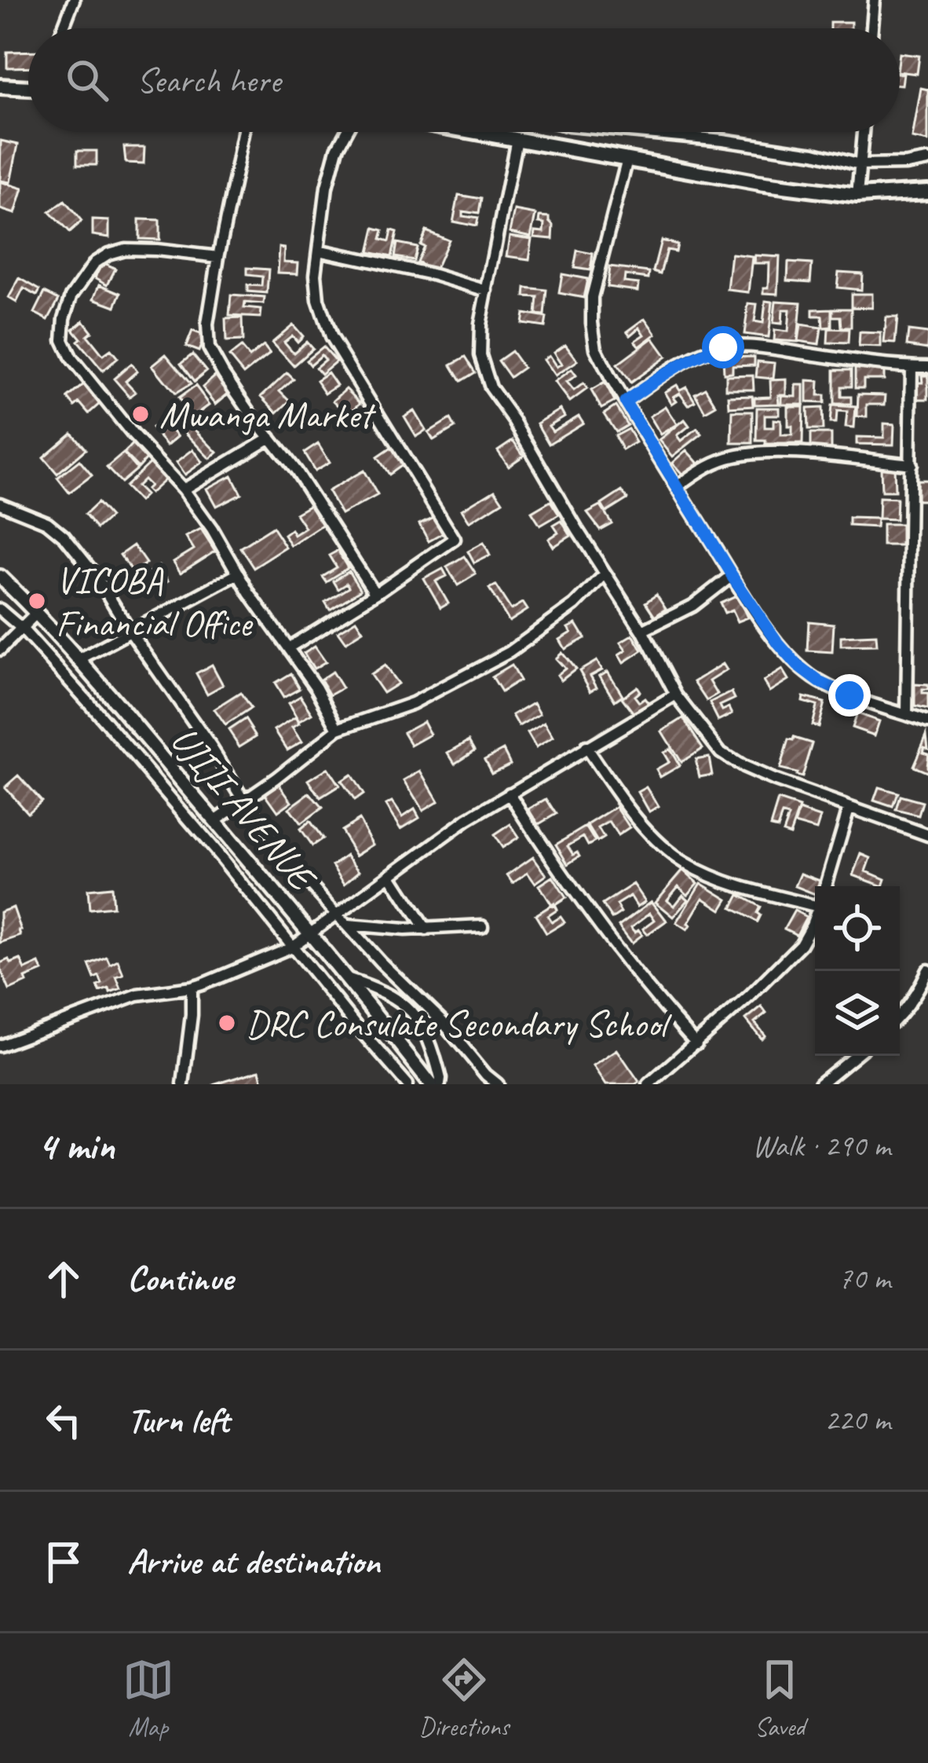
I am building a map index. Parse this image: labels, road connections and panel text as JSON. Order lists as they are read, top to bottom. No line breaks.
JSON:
{"streets":{"street":["UJIJI AVENUE"]},"places":["Mwanga Market","VICOBA Financial Office","DRC Consulate Secondary School"],"page":{"search":"Search here","heading":["4 min","Walk · 290 m"],"list":[["Continue","70 m"],["Turn left","220 m"],"Arrive at destination"],"nav":["Map","Directions","Saved"]}}
